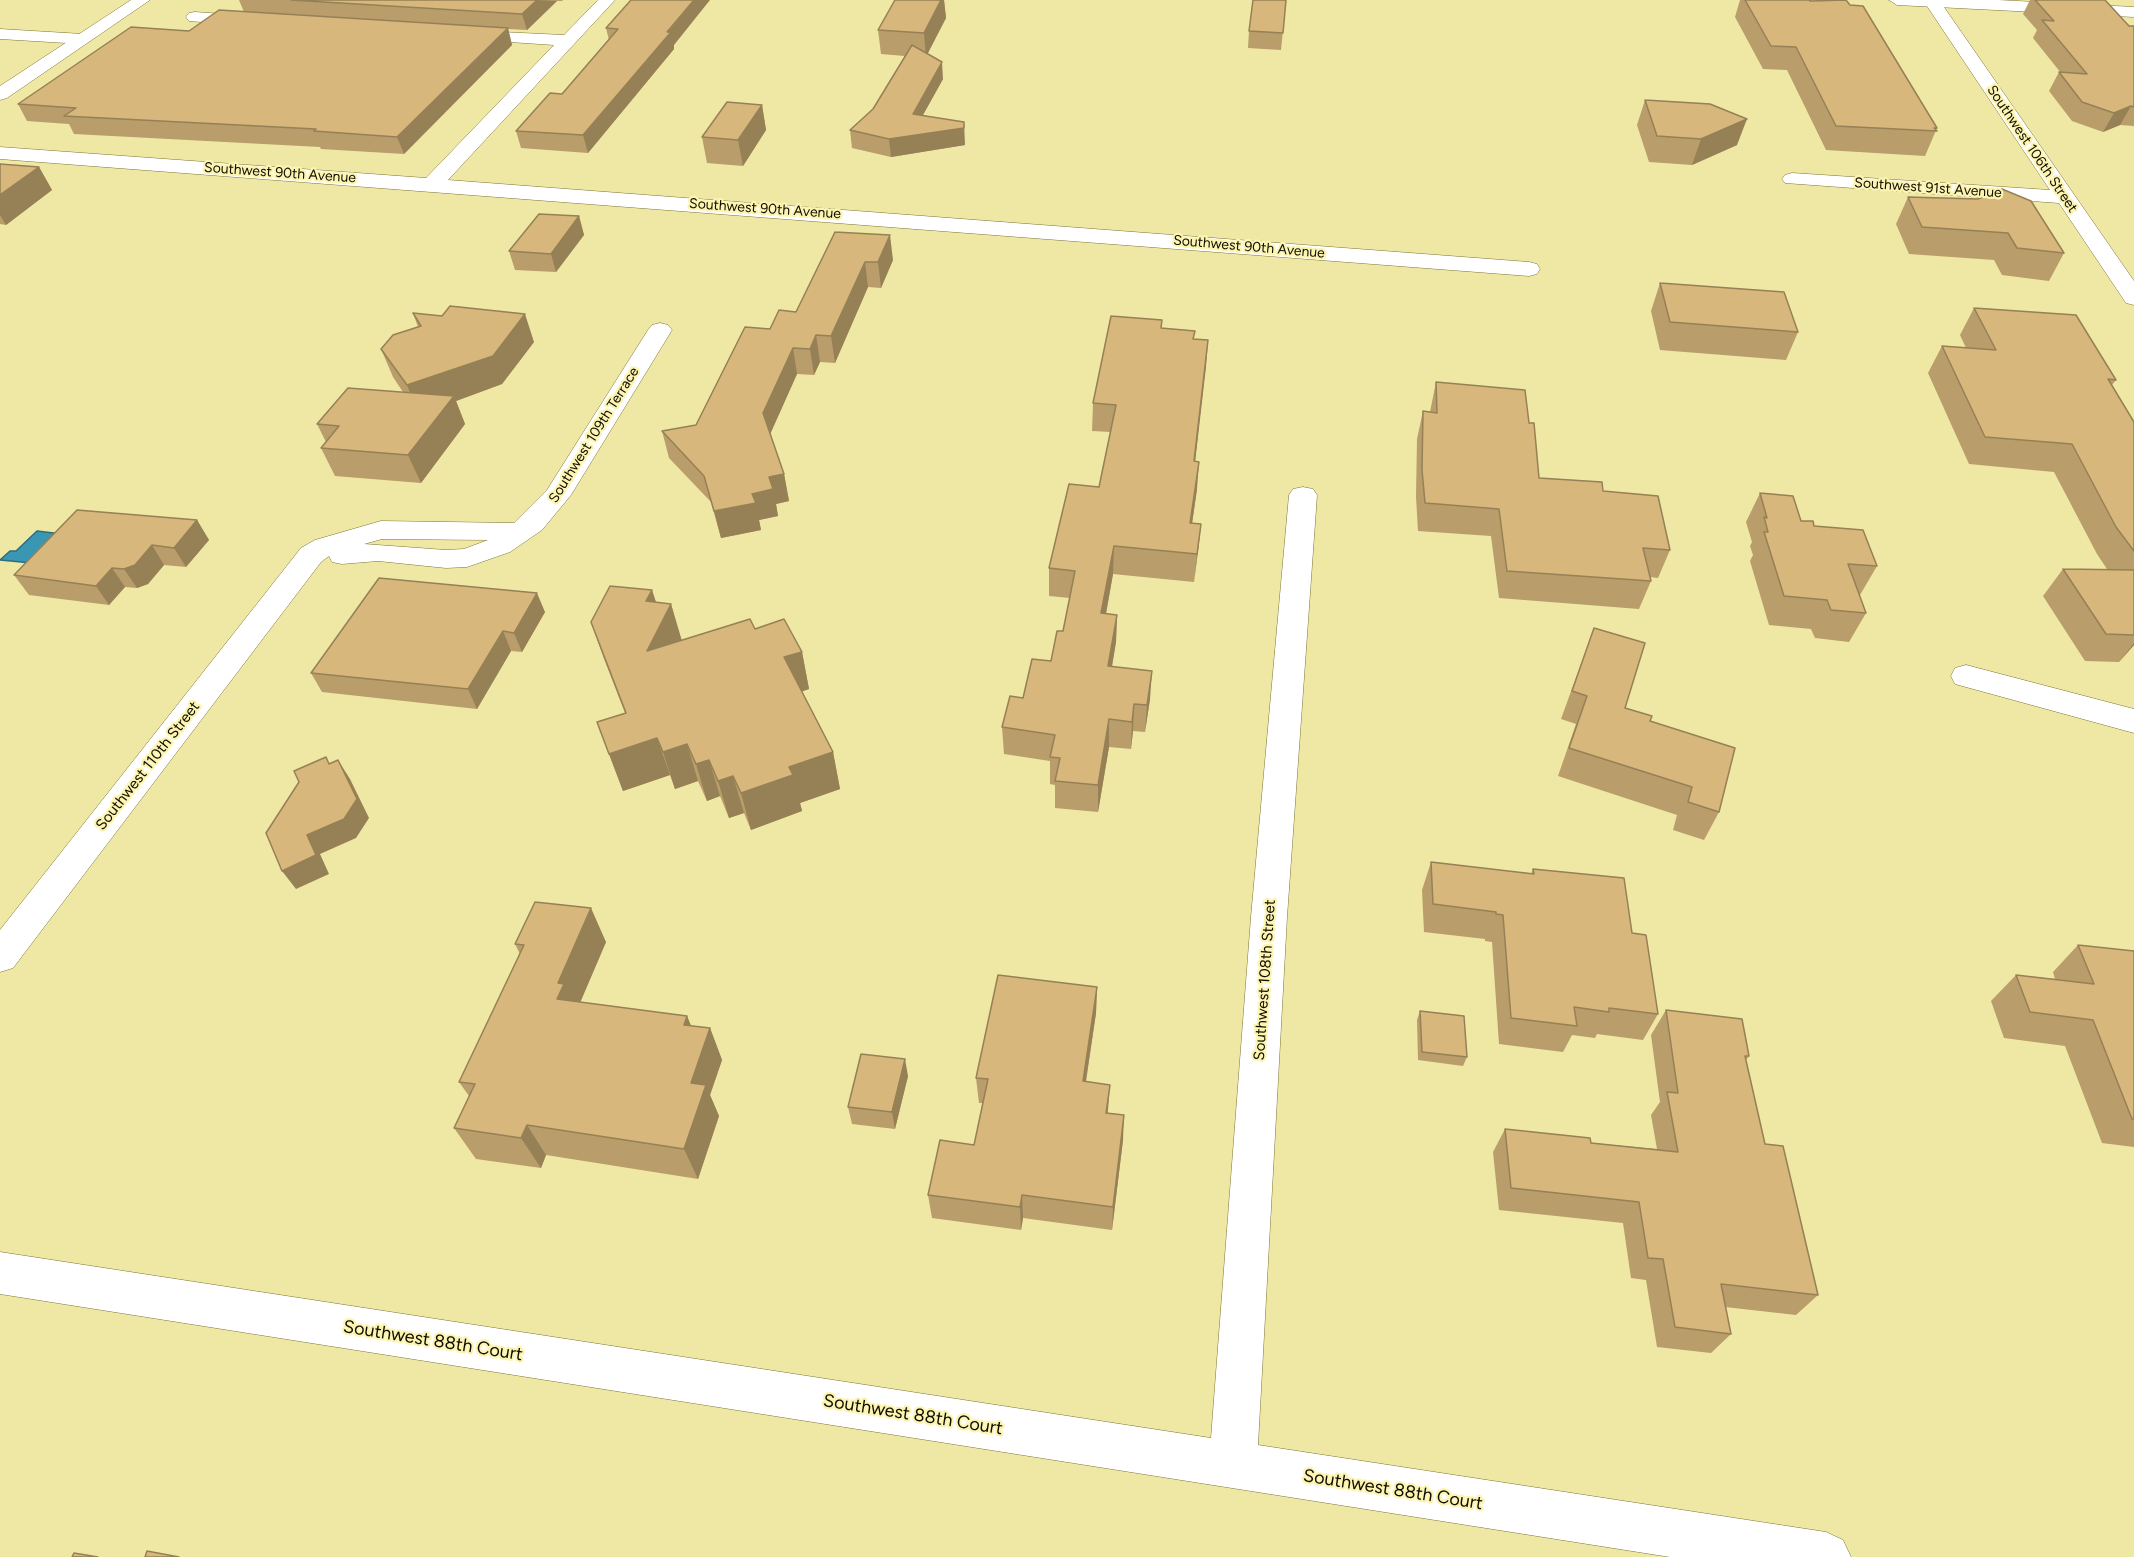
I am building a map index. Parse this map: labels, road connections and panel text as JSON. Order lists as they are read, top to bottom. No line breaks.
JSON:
{"streets":{"street":["Southwest 106th Street","Southwest 90th Avenue","Southwest 91st Avenue","Southwest 109th Terrace","Southwest 110th Street","Southwest 108th Street","Southwest 88th Court"]},"crossings":[["Southwest 106th Street","Southwest 91st Avenue"],["Southwest 109th Terrace","Southwest 110th Street"],["Southwest 108th Street","Southwest 88th Court"]]}
